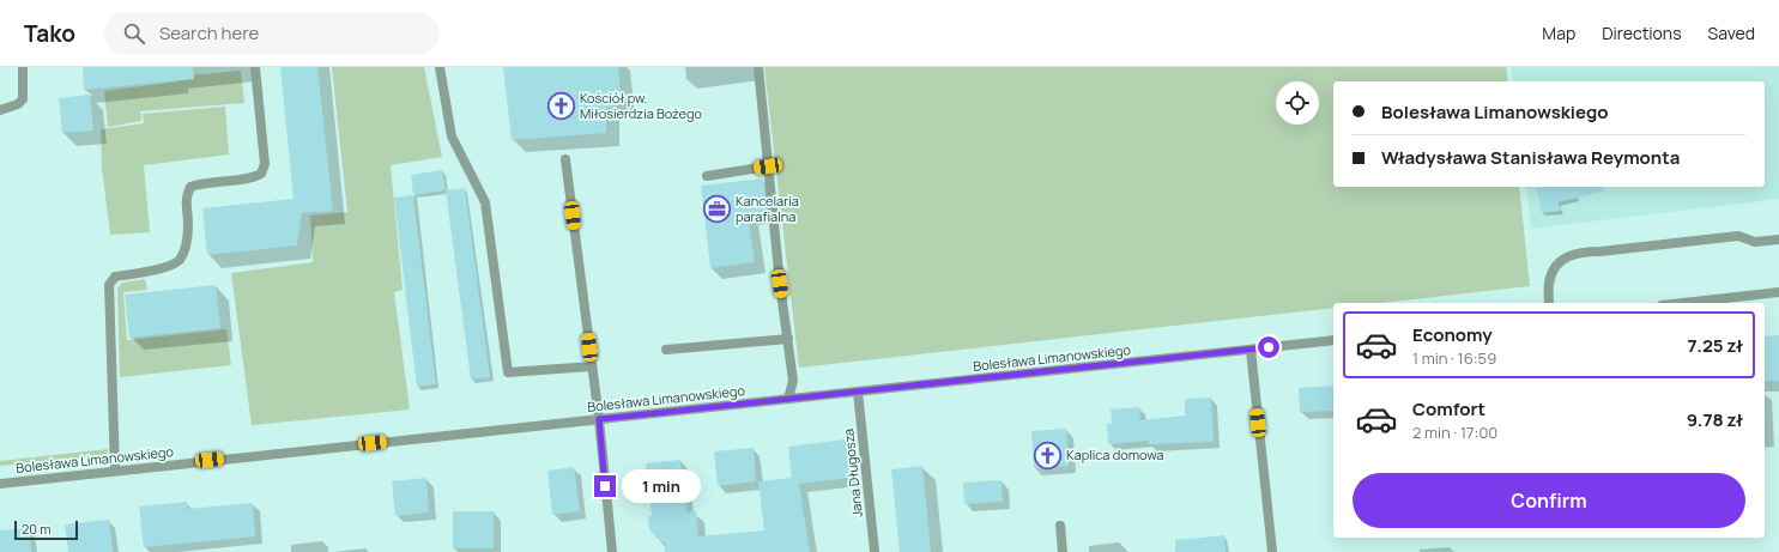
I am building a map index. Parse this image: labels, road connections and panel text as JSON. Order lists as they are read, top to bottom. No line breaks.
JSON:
{"streets":{"street":["Bolesława Limanowskiego","Jana Długosza"]},"crossings":[["Bolesława Limanowskiego","Jana Długosza"]],"places":{"church":["Kościół pw. Miłosierdzia Bożego","Kaplica domowa"],"office":["Kancelaria parafialna"]},"scale_bar":"20 m","page":{"header":"Tako","search":"Search here","nav":["Map","Directions","Saved"],"banner":["Bolesława Limanowskiego","Władysława Stanisława Reymonta"],"list":[{"name":"Economy","note":"1 min · 16:59","value":"7.25 zł"},{"name":"Comfort","note":"2 min · 17:00","value":"9.78 zł"}],"buttons":"Confirm","bubble":"1 min","scale":"20 m"}}
